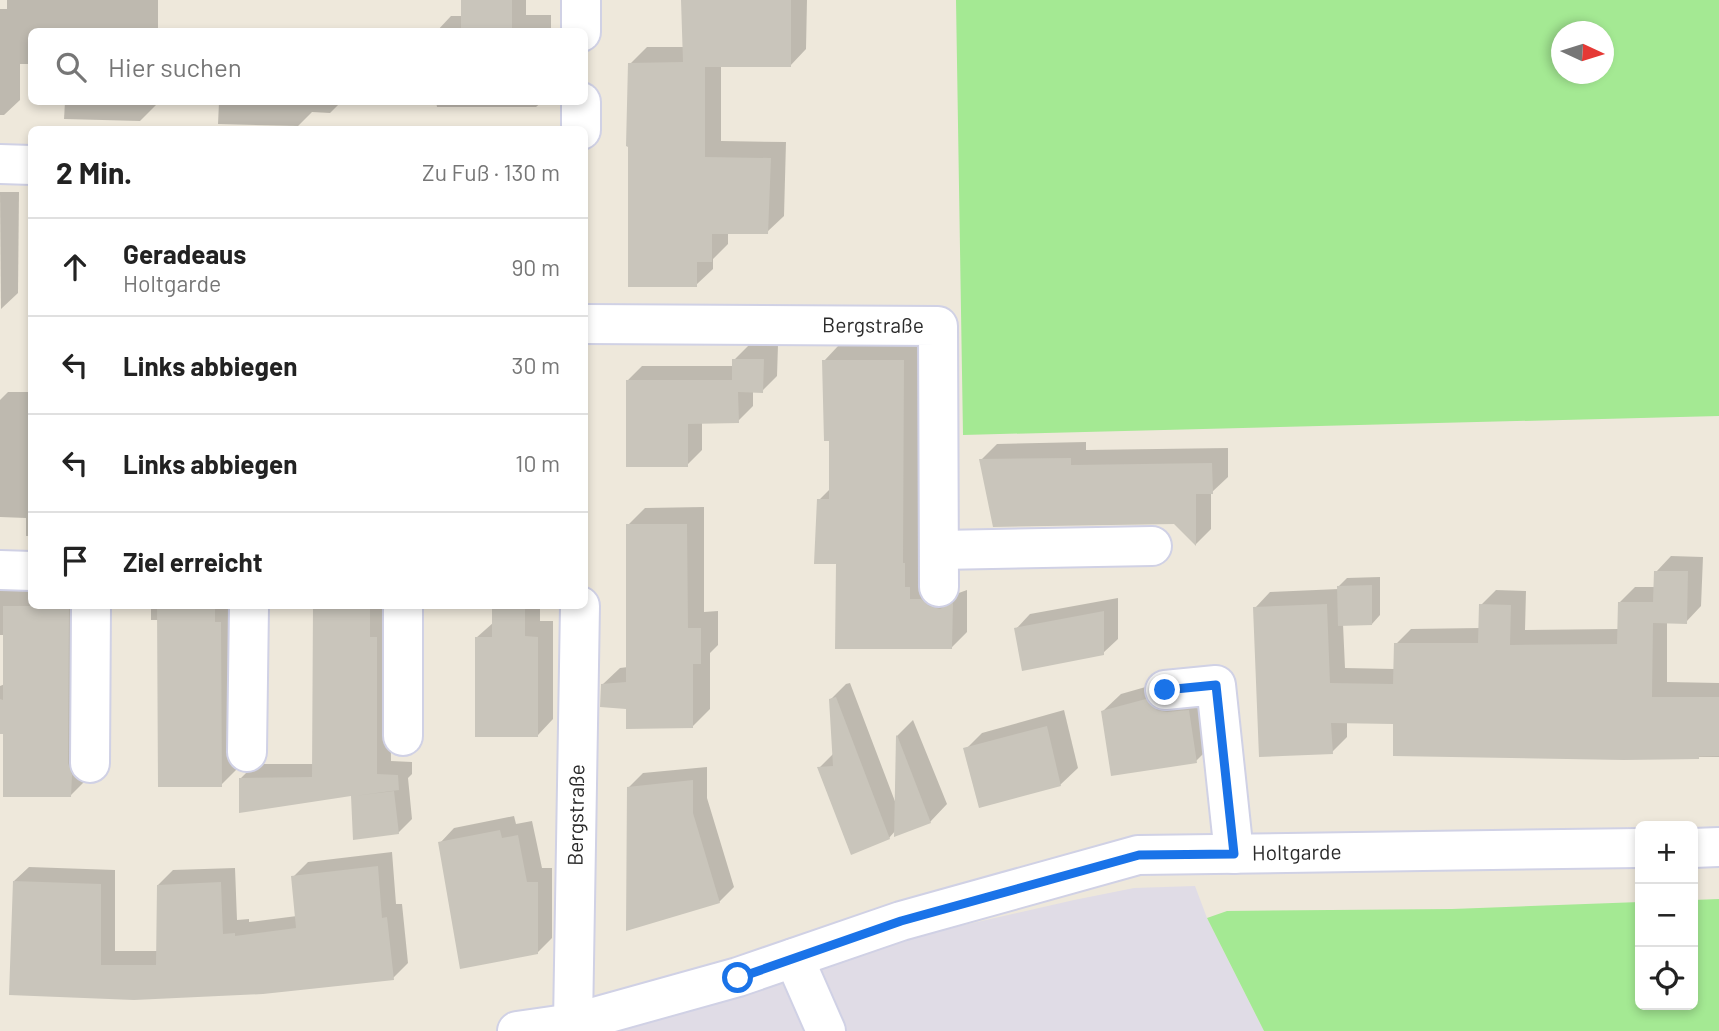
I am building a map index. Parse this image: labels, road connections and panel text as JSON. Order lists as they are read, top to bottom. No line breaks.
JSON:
{"streets":{"street":["Bergstraße","Holtgarde"]},"crossings":[["Bergstraße","Holtgarde"]],"north":"right","page":{"search":"Hier suchen","heading":["2 Min.","Zu Fuß · 130 m"],"list":[["Geradeaus","Holtgarde","90 m"],["Links abbiegen","30 m"],["Links abbiegen","10 m"],"Ziel erreicht"],"map_buttons":["+","−"]}}
